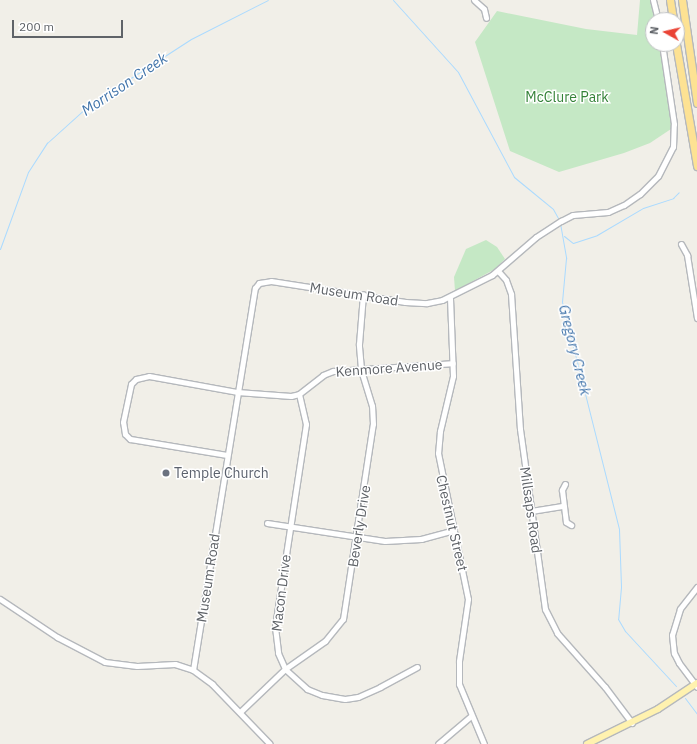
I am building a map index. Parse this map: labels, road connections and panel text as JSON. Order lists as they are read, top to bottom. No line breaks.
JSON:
{"streets":{"street":["Museum Road","Kenmore Avenue","Millsaps Road","Chestnut Street","Beverly Drive","Macon Drive"]},"crossings":[["Museum Road","Millsaps Road"],["Museum Road","Chestnut Street"],["Museum Road","Beverly Drive"],["Kenmore Avenue","Chestnut Street"],["Kenmore Avenue","Beverly Drive"],["Kenmore Avenue","Macon Drive"],["Beverly Drive","Macon Drive"]],"water":["Morrison Creek","Gregory Creek"],"parks":["McClure Park"],"places":["Temple Church"],"scale_bar":"200 m","north":"left"}
